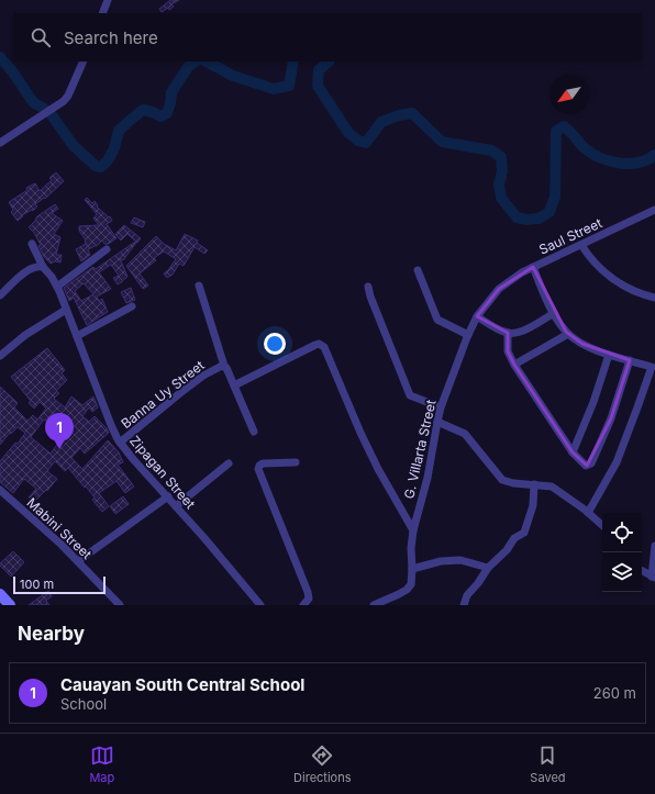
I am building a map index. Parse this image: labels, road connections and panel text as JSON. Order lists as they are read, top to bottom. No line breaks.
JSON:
{"streets":{"street":["Saul Street","Banna Uy Street","G. Villarta Street","Zipagan Street","Mabini Street"]},"crossings":[["Saul Street","G. Villarta Street"],["Banna Uy Street","Zipagan Street"]],"scale_bar":"100 m","north":"bottom left","page":{"search":"Search here","pins":"1","scale":"100 m","heading":"Nearby","list":[{"mark":"1","name":"Cauayan South Central School","note":"School","value":"260 m"}],"nav":["Map","Directions","Saved"]}}
